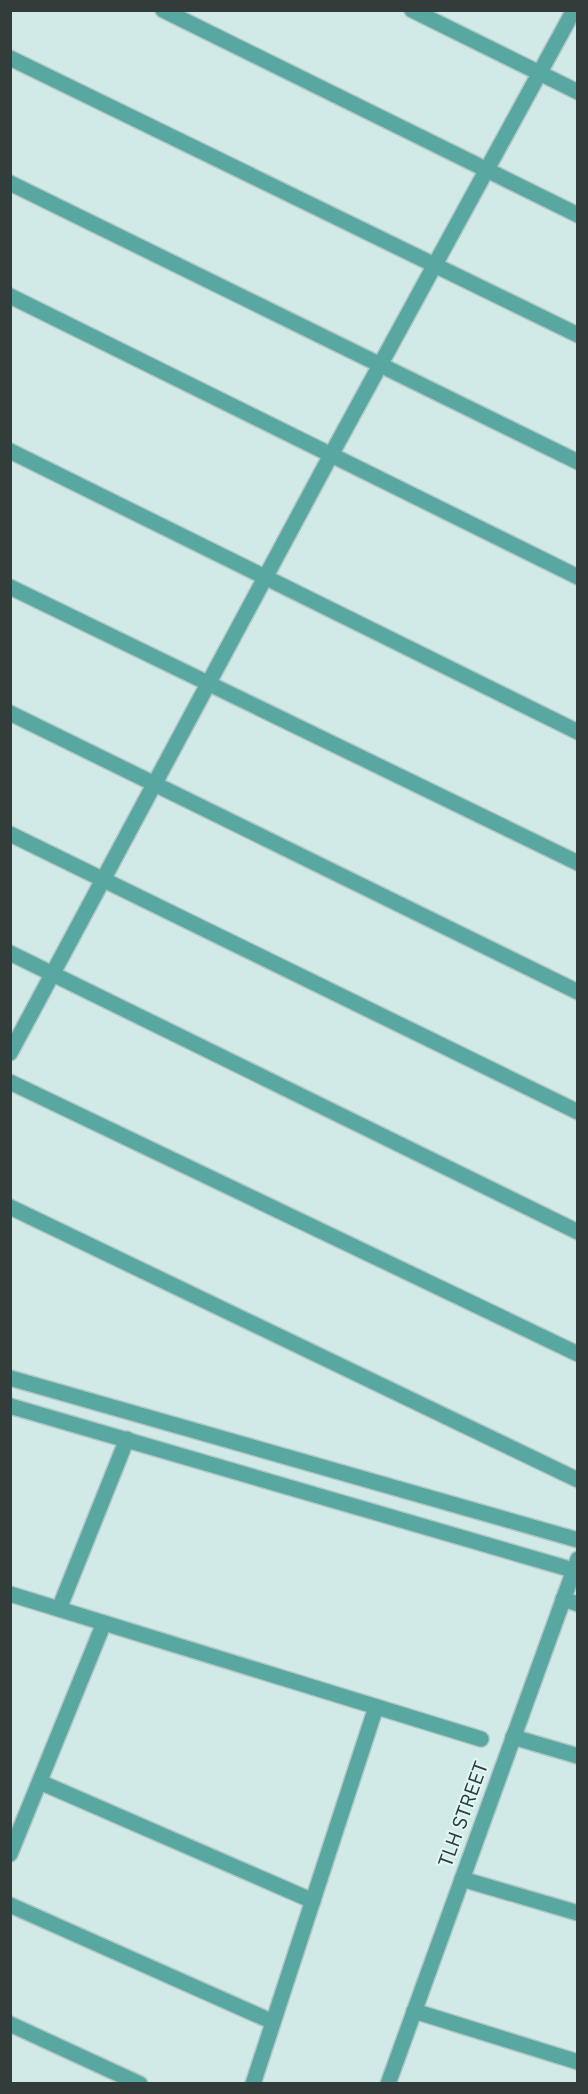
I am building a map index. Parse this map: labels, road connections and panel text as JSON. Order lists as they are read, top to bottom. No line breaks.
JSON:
{"streets":{"street":["TLH STREET"]}}
